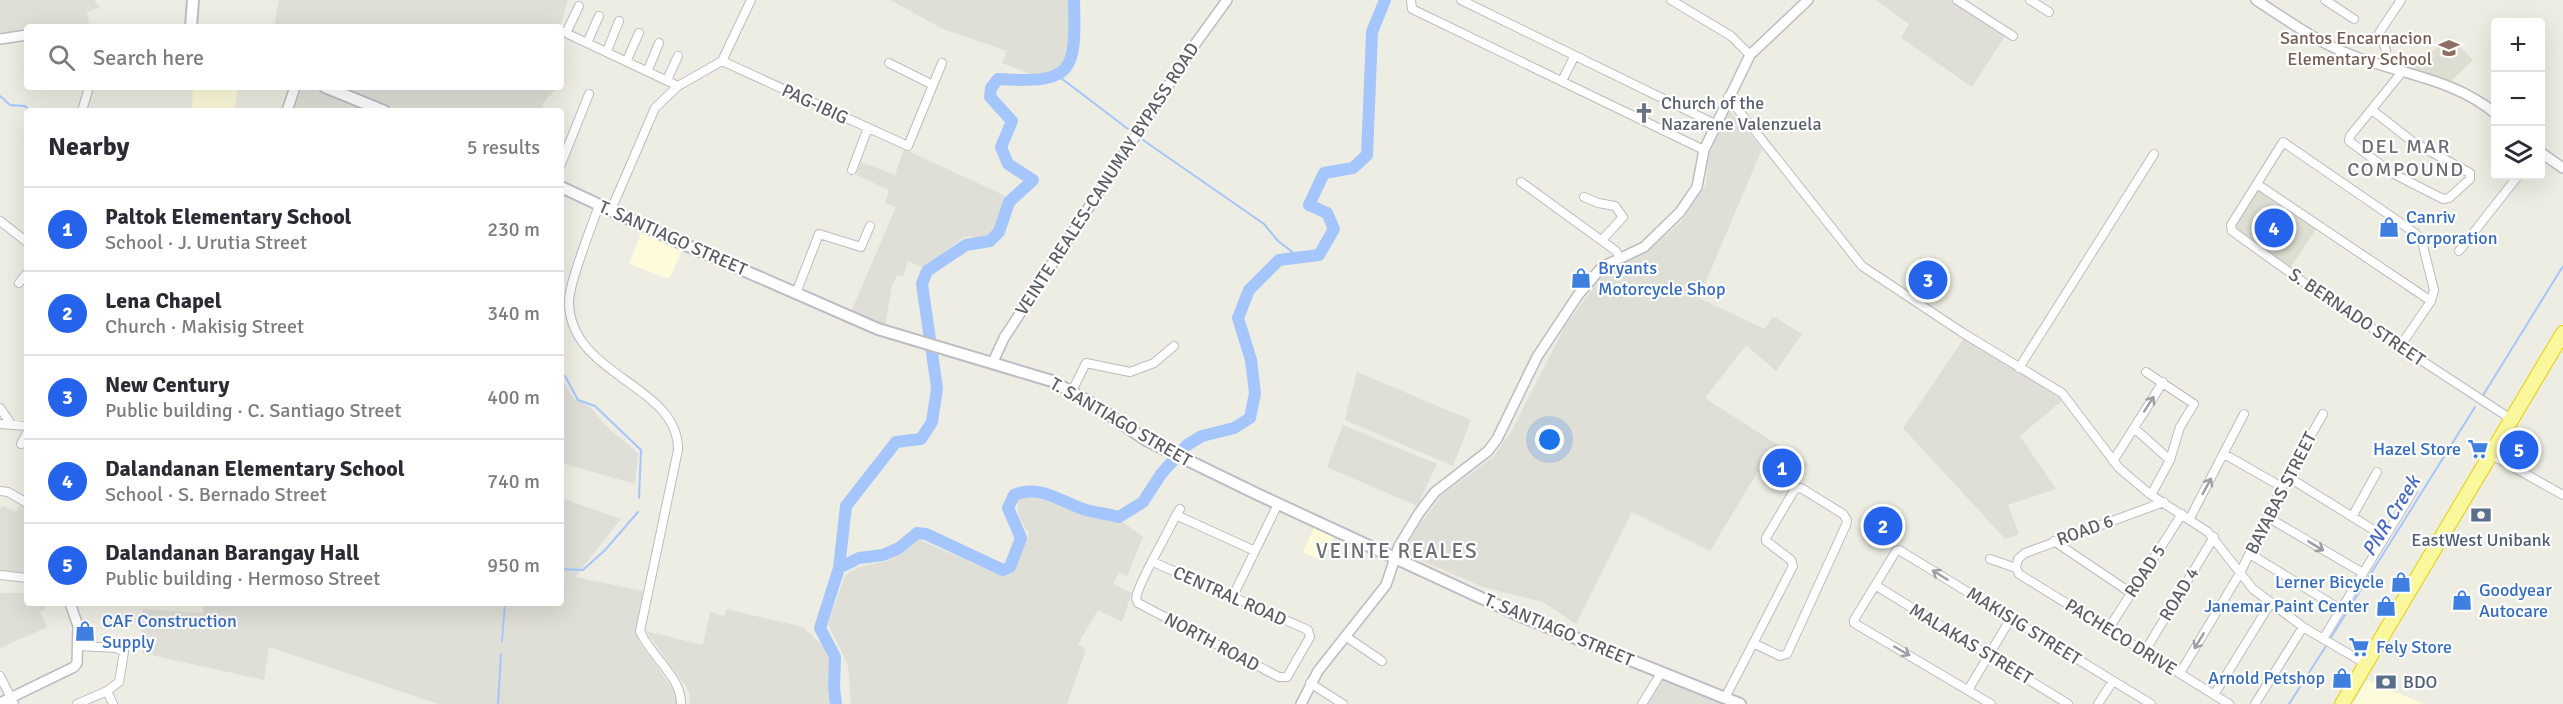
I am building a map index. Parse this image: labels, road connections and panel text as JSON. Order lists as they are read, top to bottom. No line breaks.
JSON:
{"streets":{"main road":["T. SANTIAGO STREET"],"street":["PAG-IBIG","VEINTE REALES-CANUMAY BYPASS ROAD","S. BERNADO STREET","BAYABAS STREET","ROAD 6","ROAD 5","ROAD 4","CENTRAL ROAD","MAKISIG STREET","PACHECO DRIVE","NORTH ROAD","MALAKAS STREET"]},"crossings":[["VEINTE REALES-CANUMAY BYPASS ROAD","T. SANTIAGO STREET"],["BAYABAS STREET","PACHECO DRIVE"],["ROAD 6","PACHECO DRIVE"],["ROAD 5","PACHECO DRIVE"],["ROAD 4","PACHECO DRIVE"],["CENTRAL ROAD","NORTH ROAD"],["MAKISIG STREET","MALAKAS STREET"]],"one_way":["MAKISIG STREET"],"districts":["DEL MAR COMPOUND","VEINTE REALES"],"water":["PNR Creek"],"places":{"school or university":["Santos Encarnacion Elementary School"],"church":["Church of the Nazarene Valenzuela"],"shop":["Canriv Corporation","Bryants Motorcycle Shop","Lerner Bicycle","Goodyear Autocare","Janemar Paint Center","CAF Construction Supply","Arnold Petshop"],"supermarket":["Hazel Store","Fely Store"],"bank":["EastWest Unibank","BDO"]},"page":{"map_buttons":["+","−"],"search":"Search here","heading":["Nearby","5 results"],"list":[{"mark":"1","name":"Paltok Elementary School","note":"School · J. Urutia Street","value":"230 m"},{"mark":"2","name":"Lena Chapel","note":"Church · Makisig Street","value":"340 m"},{"mark":"3","name":"New Century","note":"Public building · C. Santiago Street","value":"400 m"},{"mark":"4","name":"Dalandanan Elementary School","note":"School · S. Bernado Street","value":"740 m"},{"mark":"5","name":"Dalandanan Barangay Hall","note":"Public building · Hermoso Street","value":"950 m"}],"pins":["4","3","5","1","2"]}}
